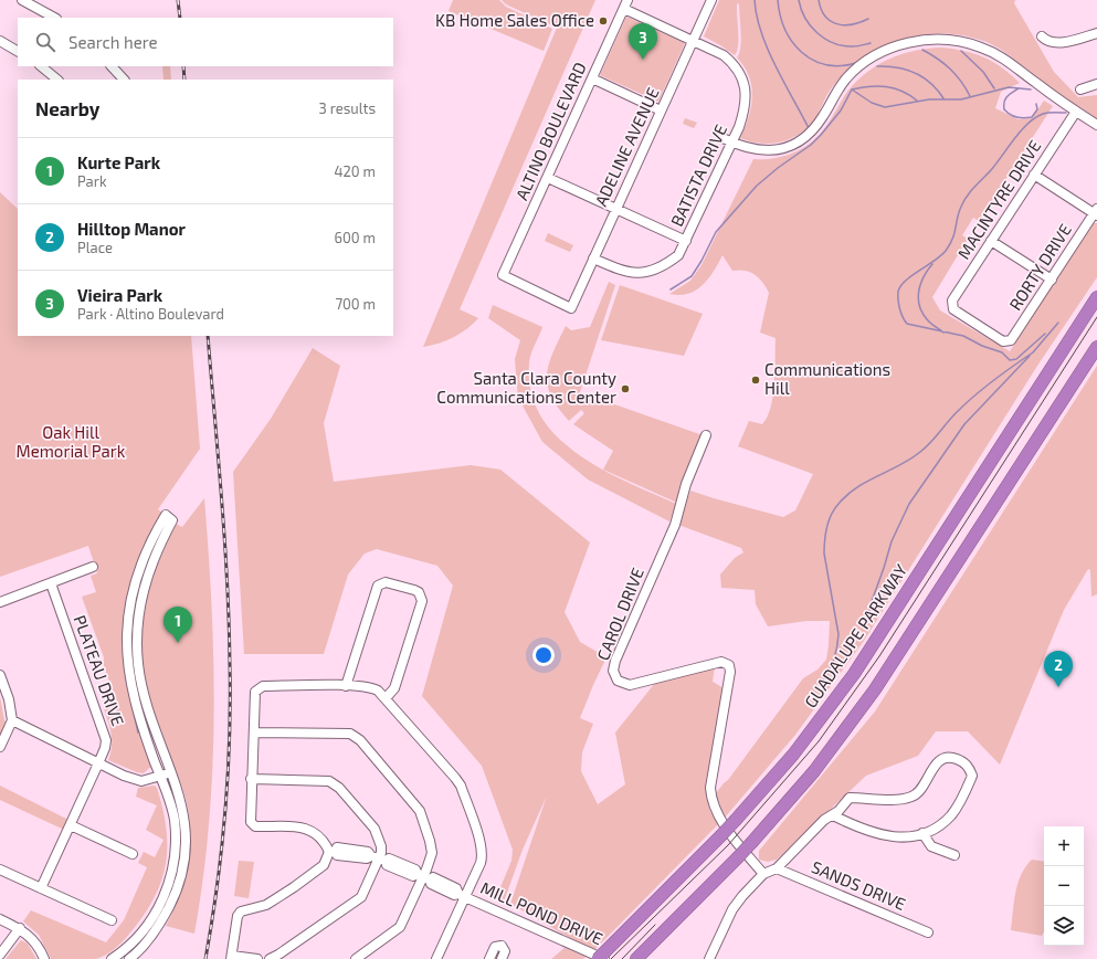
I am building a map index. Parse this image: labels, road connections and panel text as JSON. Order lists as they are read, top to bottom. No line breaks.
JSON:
{"streets":{"highway":["GUADALUPE PARKWAY"],"street":["ALTINO BOULEVARD","ADELINE AVENUE","BATISTA DRIVE","MACINTYRE DRIVE","RORTY DRIVE","CAROL DRIVE","PLATEAU DRIVE","SANDS DRIVE","MILL POND DRIVE"]},"crossings":[["ALTINO BOULEVARD","ADELINE AVENUE"],["ALTINO BOULEVARD","BATISTA DRIVE"],["ADELINE AVENUE","BATISTA DRIVE"],["MACINTYRE DRIVE","RORTY DRIVE"]],"parks":["Oak Hill Memorial Park"],"places":["KB Home Sales Office","Communications Hill","Santa Clara County Communications Center"],"page":{"search":"Search here","pins":["3","1","2"],"heading":["Nearby","3 results"],"list":[{"mark":"1","name":"Kurte Park","note":"Park","value":"420 m"},{"mark":"2","name":"Hilltop Manor","note":"Place","value":"600 m"},{"mark":"3","name":"Vieira Park","note":"Park · Altino Boulevard","value":"700 m"}],"map_buttons":["+","−"]}}
